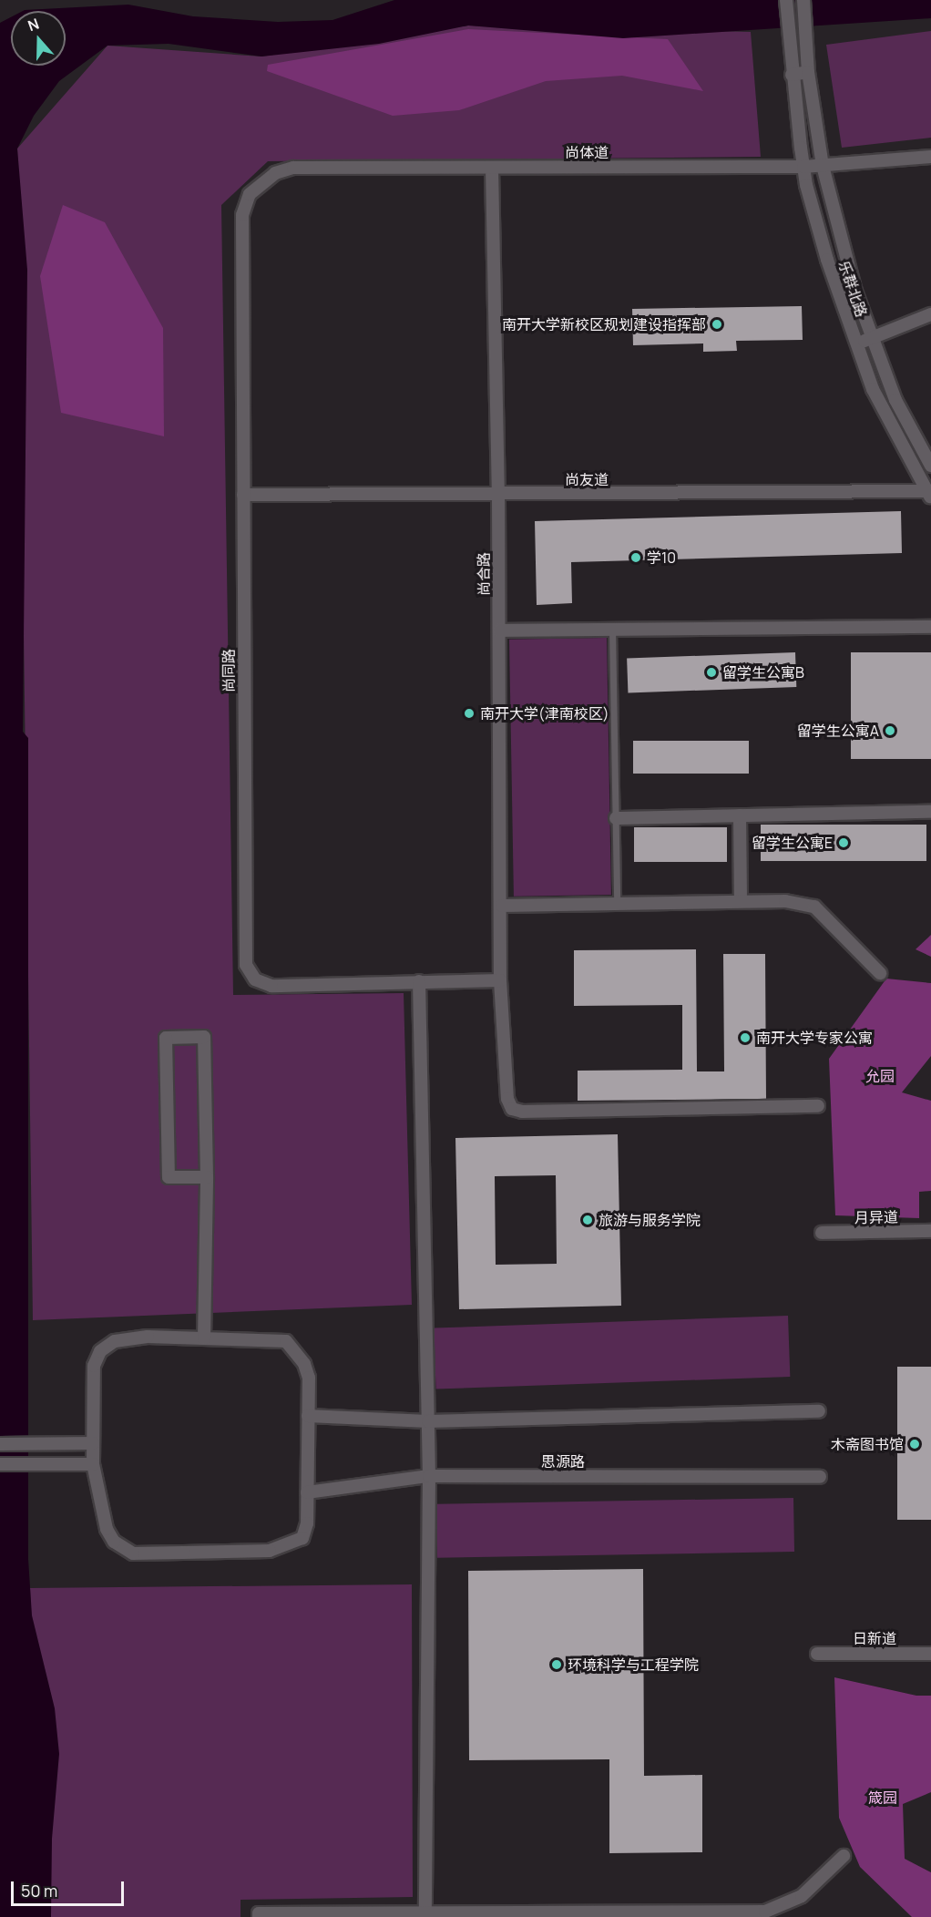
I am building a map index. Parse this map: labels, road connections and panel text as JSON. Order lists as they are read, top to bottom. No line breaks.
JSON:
{"streets":{"street":["尚体道","乐群北路","尚友道","尚合路","尚同路","月异道","思源路","日新道"]},"crossings":[["尚体道","乐群北路"],["尚体道","尚合路"],["尚体道","尚同路"],["乐群北路","尚友道"],["尚友道","尚合路"],["尚友道","尚同路"],["尚合路","尚同路"]],"parks":["允园","箴园"],"places":["南开大学新校区规划建设指挥部","学10","留学生公寓B","南开大学(津南校区)","留学生公寓A","留学生公寓E","南开大学专家公寓","旅游与服务学院","木斋图书馆","环境科学与工程学院"],"scale_bar":"50 m","north":"top"}
